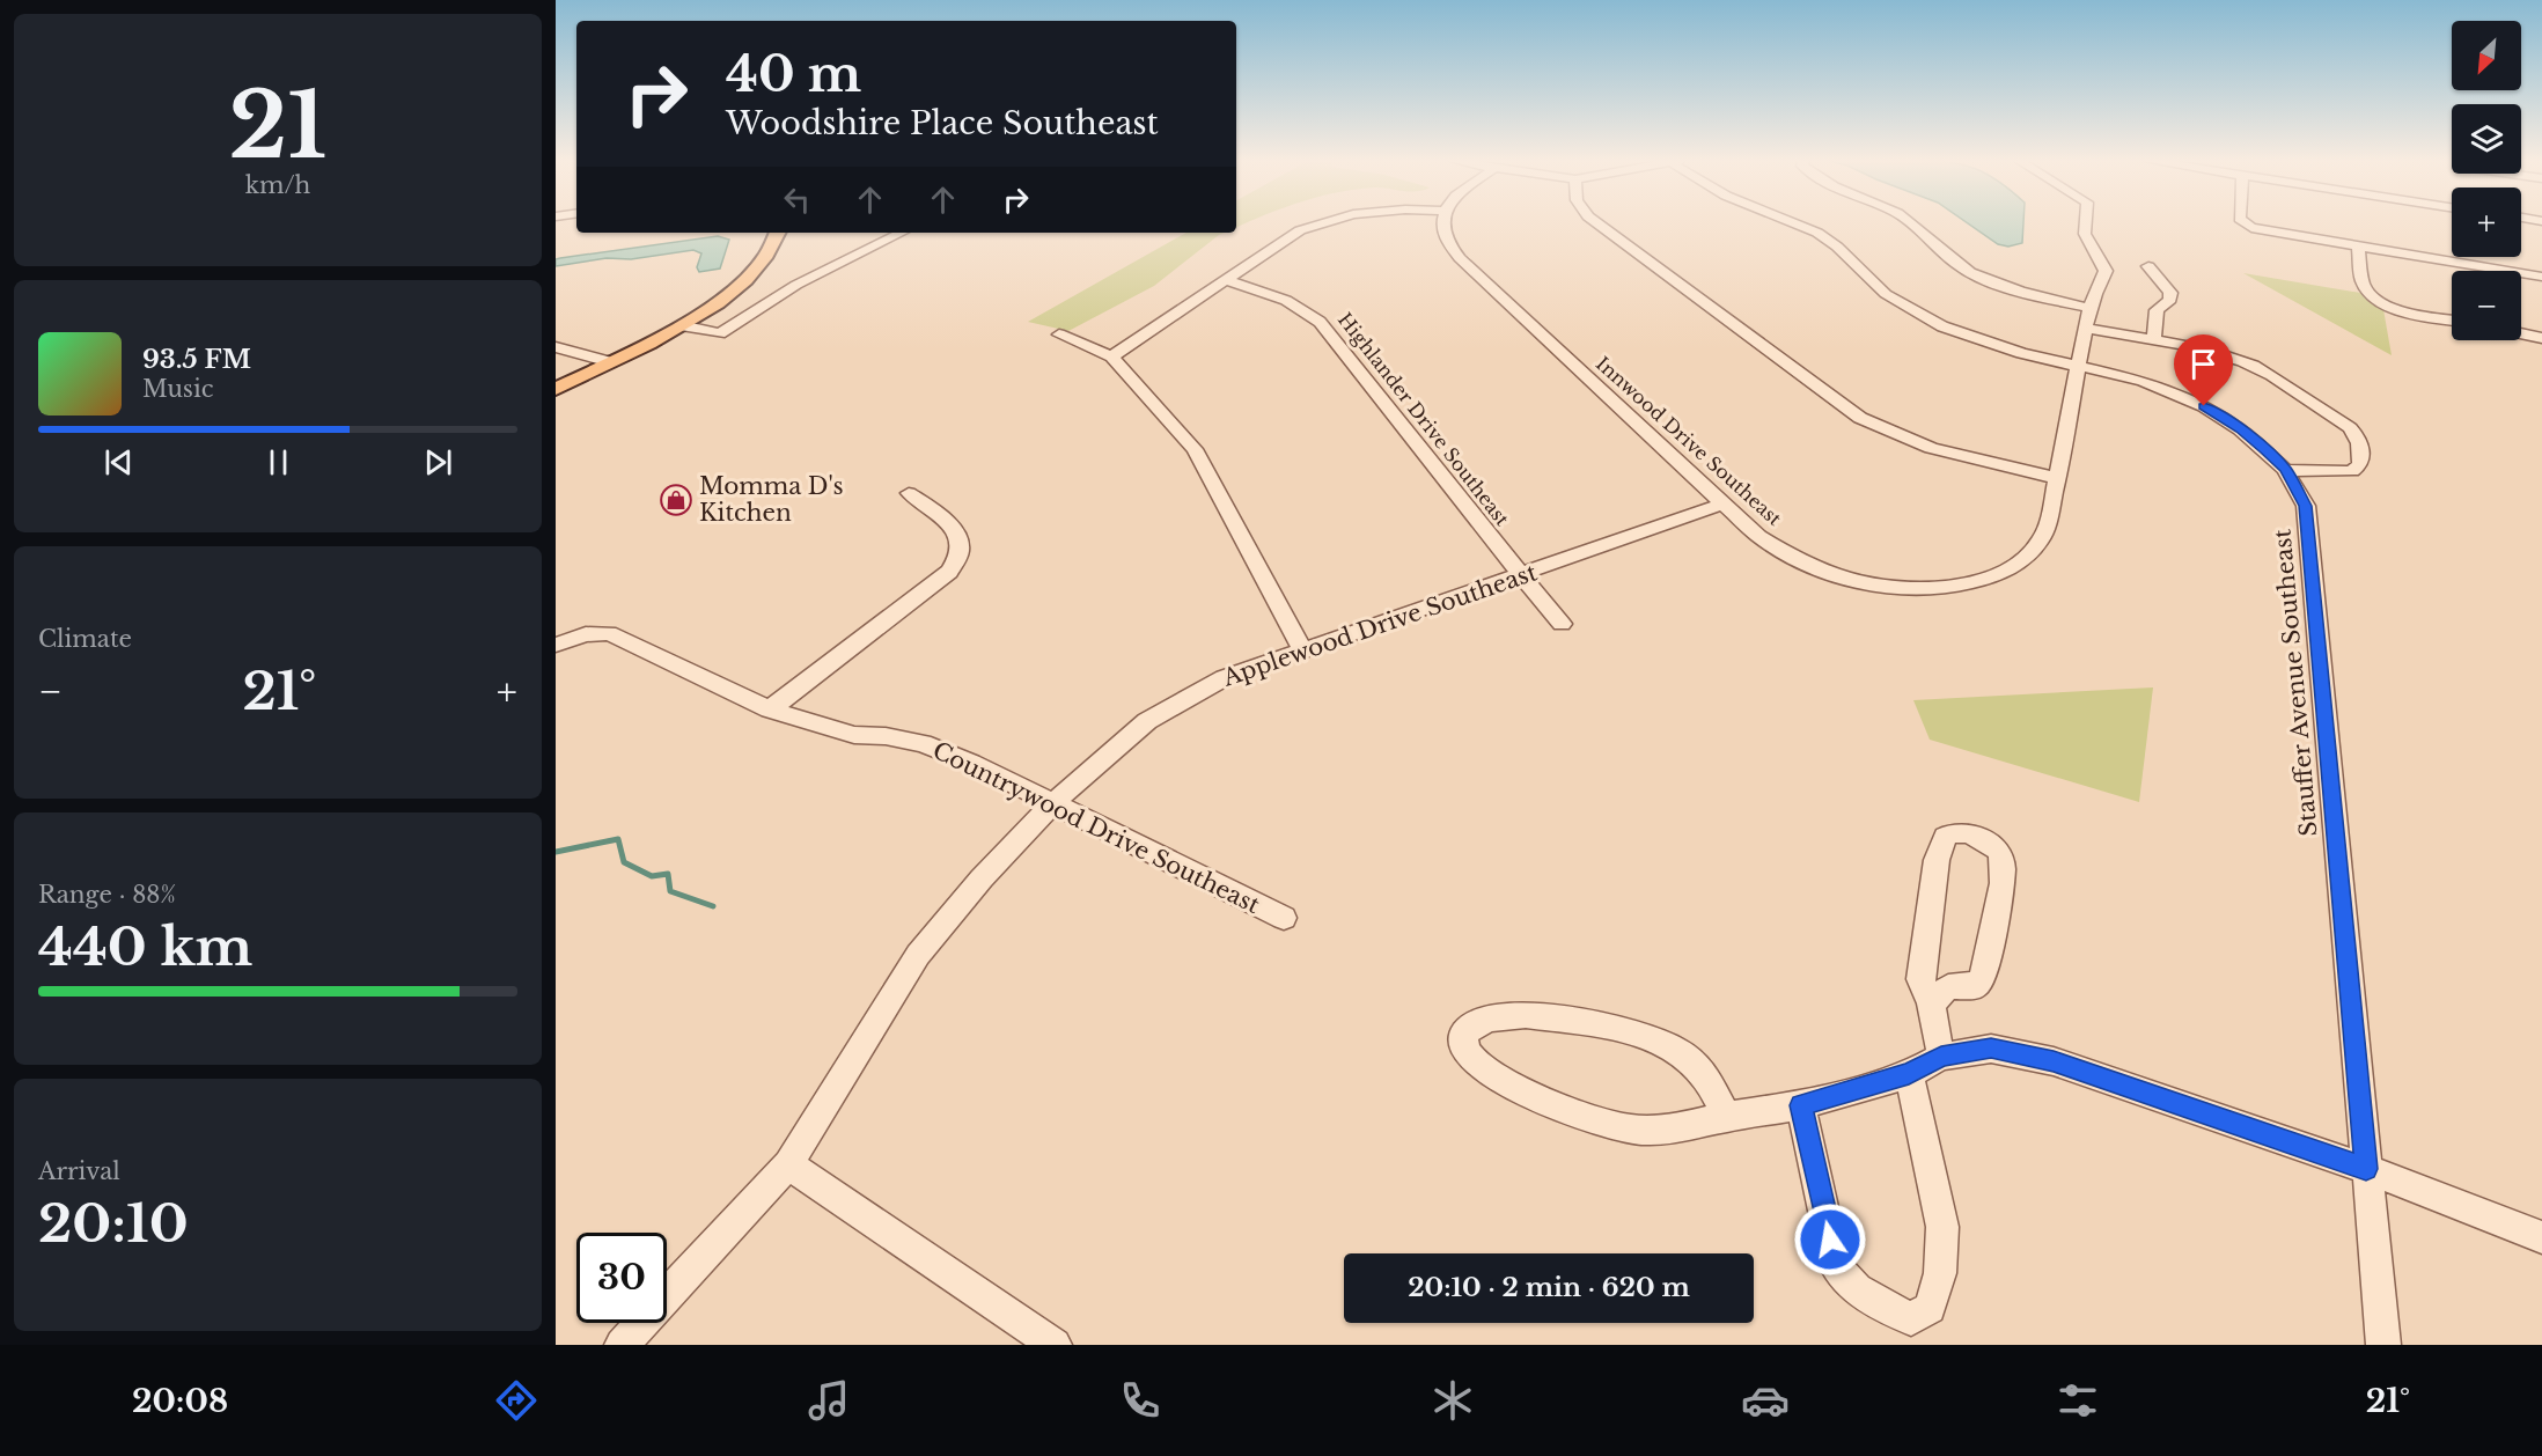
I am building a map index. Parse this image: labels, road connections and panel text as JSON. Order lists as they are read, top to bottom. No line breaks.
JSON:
{"streets":{"street":["Highlander Drive Southeast","Innwood Drive Southeast","Applewood Drive Southeast","Stauffer Avenue Southeast","Countrywood Drive Southeast"]},"crossings":[["Highlander Drive Southeast","Applewood Drive Southeast"],["Innwood Drive Southeast","Applewood Drive Southeast"],["Innwood Drive Southeast","Stauffer Avenue Southeast"],["Applewood Drive Southeast","Countrywood Drive Southeast"]],"places":{"shop":["Momma D's Kitchen"]},"north":"bottom left","page":{"tile":[["21","km/h"],"Climate",["Range · 88%","440 km"],["Arrival","20:10"]],"map_buttons":["+","−"],"turn":["40 m","Woodshire Place Southeast"],"song":["93.5 FM","Music"],"heat":["−","21°","+"],"limit":"30","trip":"20:10 · 2 min · 620 m","tabs":["20:08","21°"]}}
